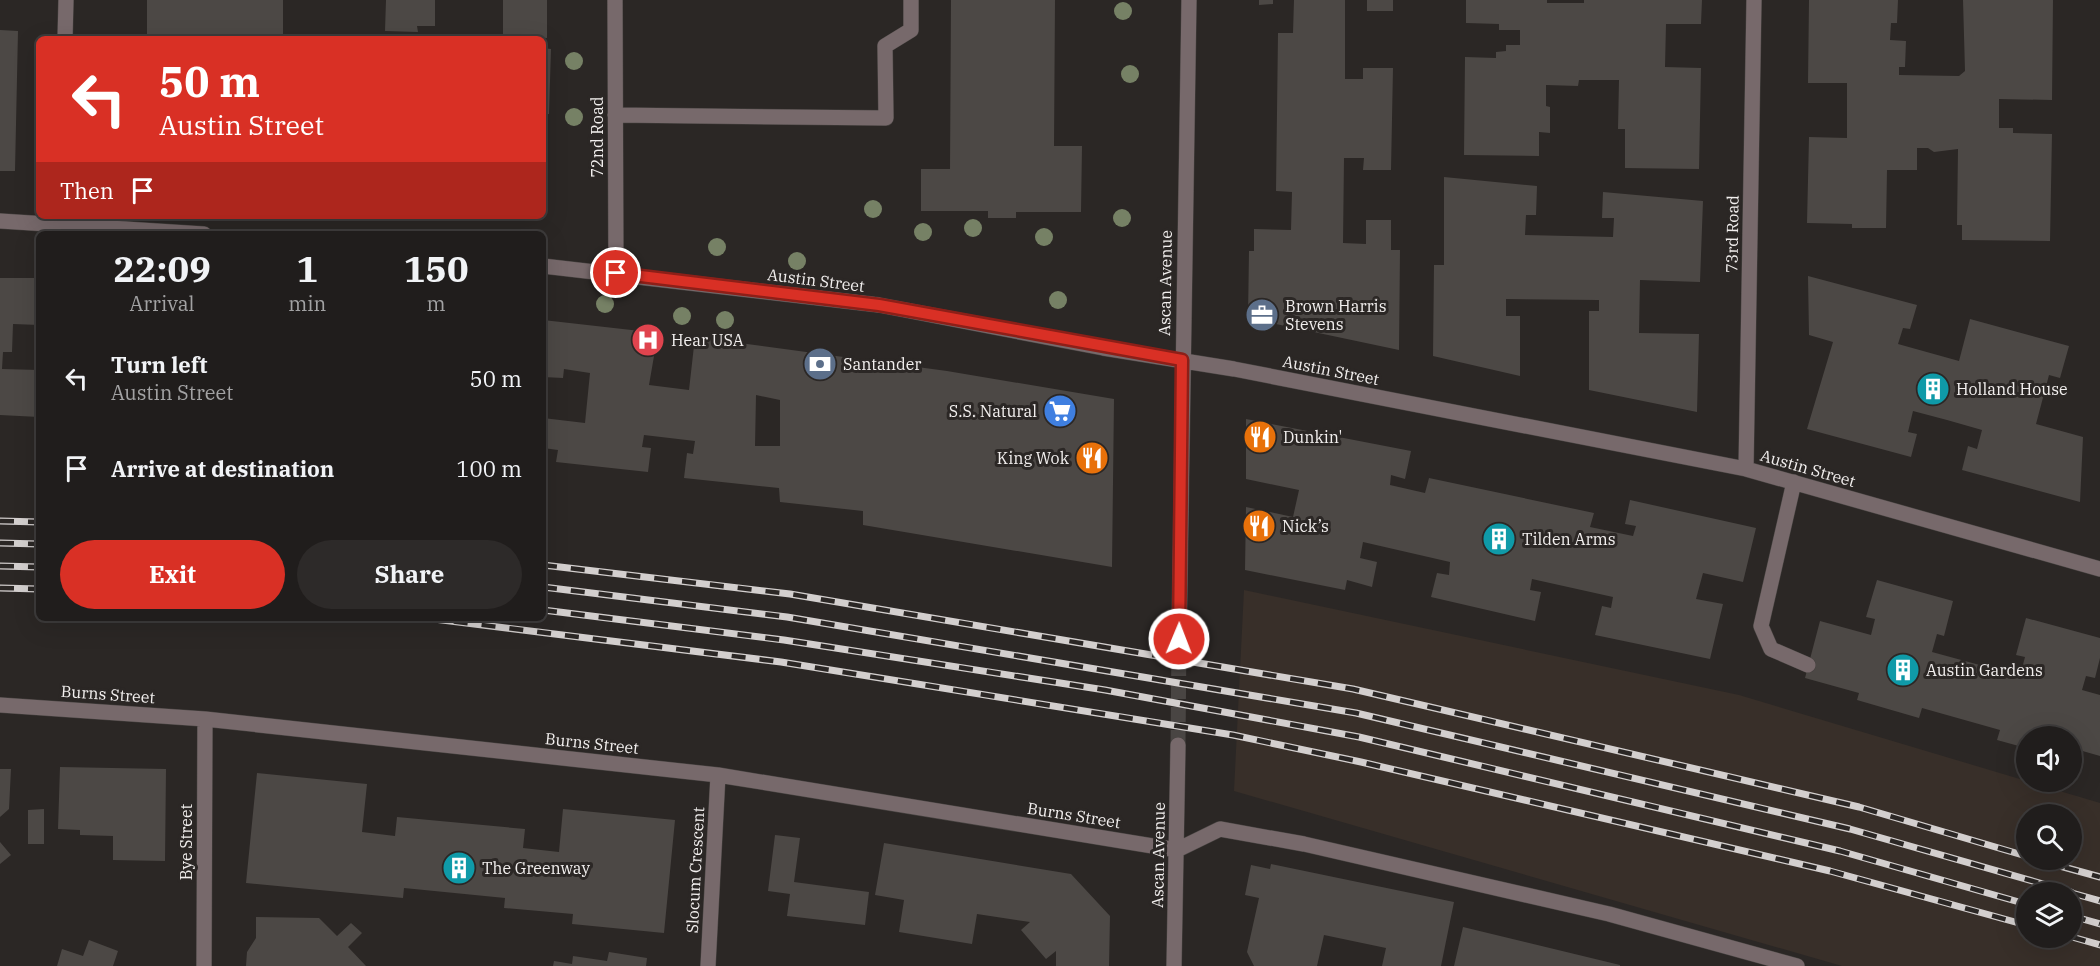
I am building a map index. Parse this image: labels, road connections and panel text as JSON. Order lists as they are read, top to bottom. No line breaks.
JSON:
{"streets":{"street":["72nd Road","73rd Road","Austin Street","Ascan Avenue","Burns Street","Bye Street","Slocum Crescent"]},"crossings":[["72nd Road","Austin Street"],["73rd Road","Austin Street"],["Austin Street","Ascan Avenue"],["Ascan Avenue","Burns Street"],["Burns Street","Bye Street"],["Burns Street","Slocum Crescent"]],"places":{"office":["Brown Harris Stevens"],"hospital":["Hear USA"],"bank":["Santander"],"building":["Holland House","Tilden Arms","Austin Gardens","The Greenway"],"supermarket":["S.S. Natural"],"restaurant":["Dunkin'","King Wok","Nick’s"]},"page":{"turn":["50 m","Austin Street"],"then":"Then","eta":["22:09","Arrival","1","min","150","m"],"list":[{"name":"Turn left","note":"Austin Street","value":"50 m"},{"name":"Arrive at destination","value":"100 m"}],"buttons":["Exit","Share"]}}
